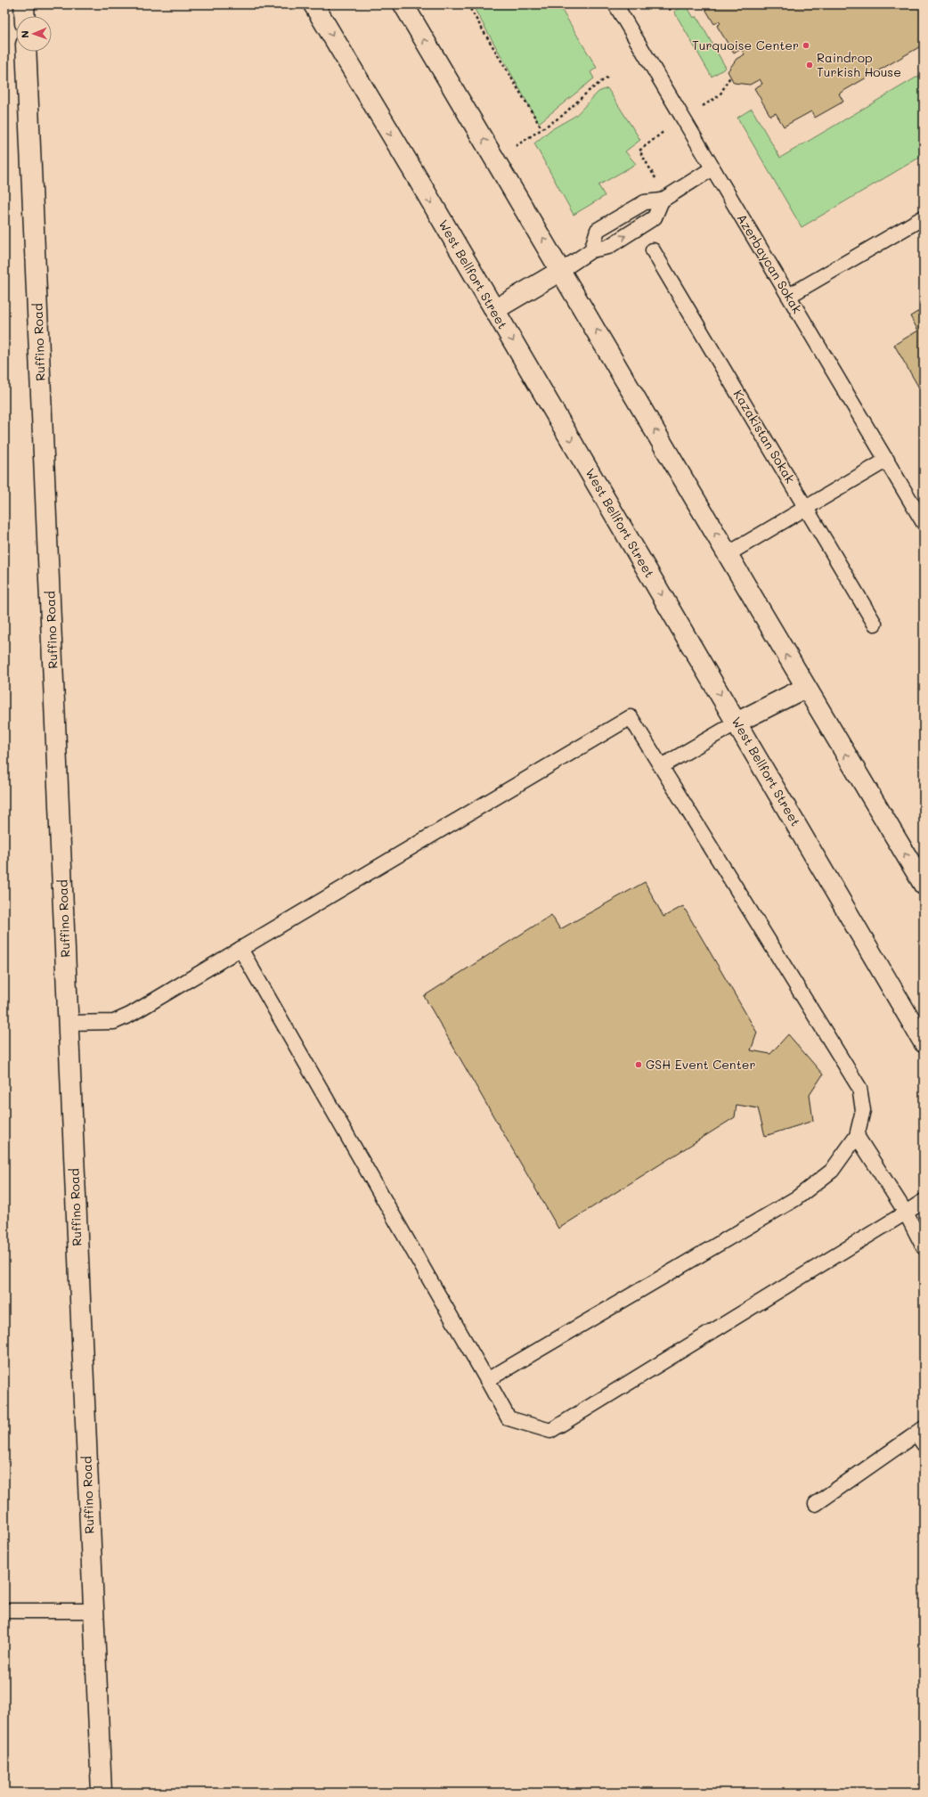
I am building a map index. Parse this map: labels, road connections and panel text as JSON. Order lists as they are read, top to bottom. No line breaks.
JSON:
{"streets":{"main road":["West Bellfort Street","Ruffino Road"],"lane":["Azerbaycan Sokak","Kazakistan Sokak"]},"places":["Turquoise Center","Raindrop Turkish House","GSH Event Center"],"north":"left"}
